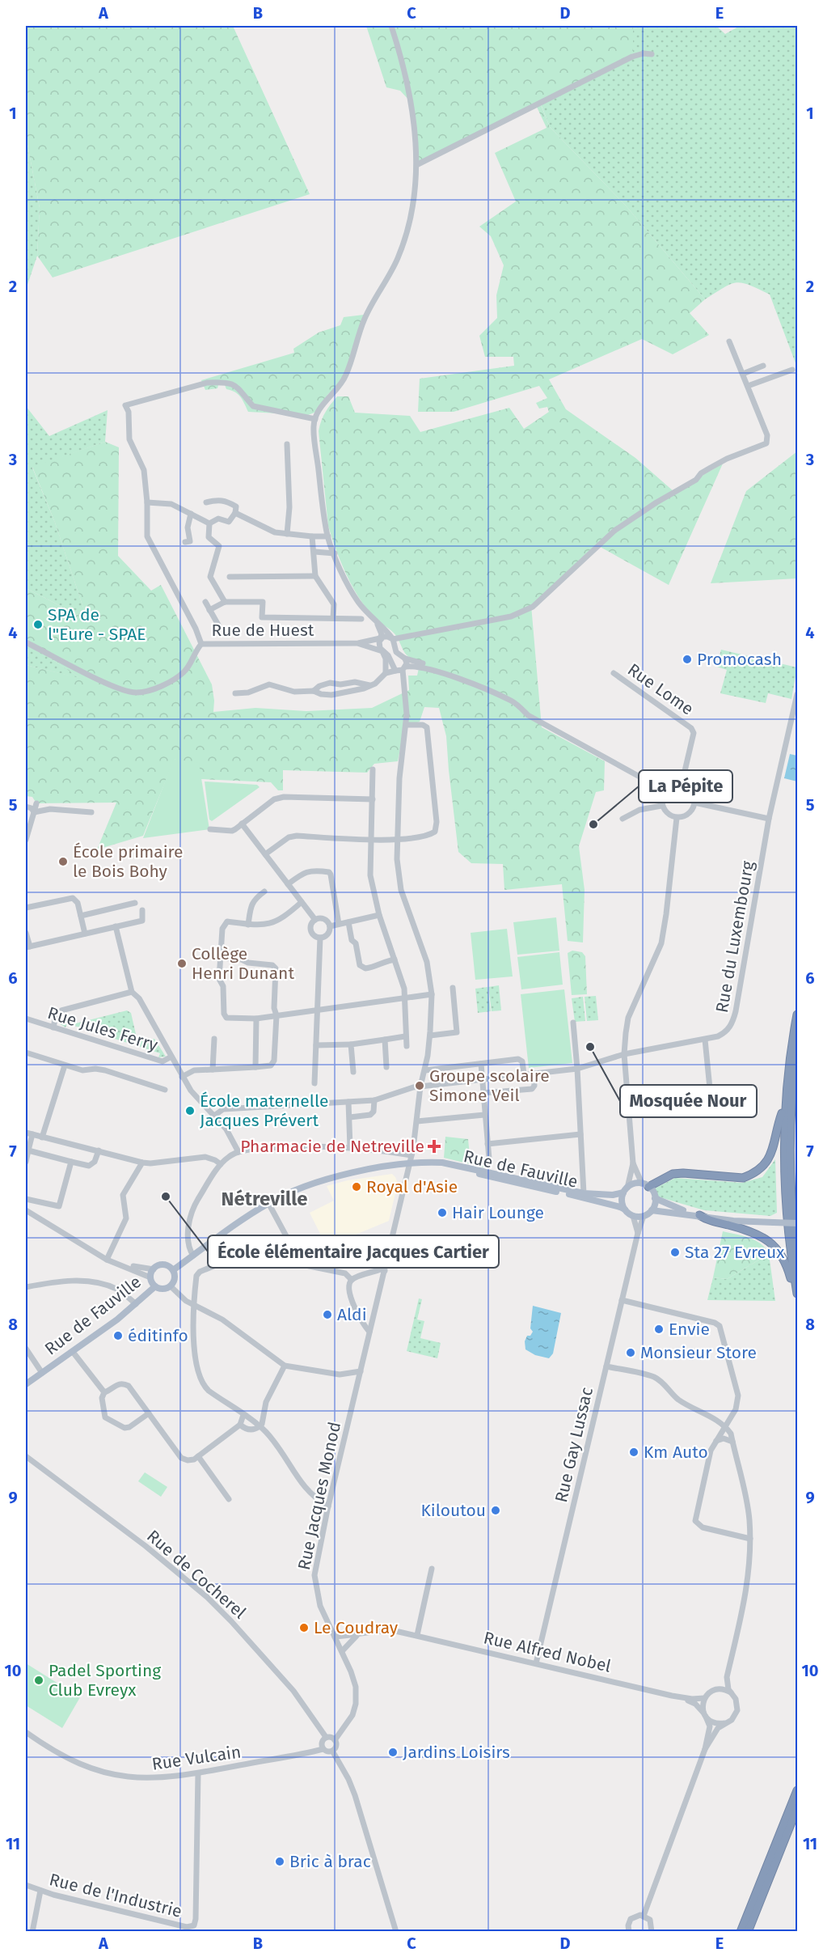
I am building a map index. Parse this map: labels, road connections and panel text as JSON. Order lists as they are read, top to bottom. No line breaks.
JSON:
{"streets":{"main road":["Rue de Fauville"],"street":["Rue de Huest","Rue Lome","Rue du Luxembourg","Rue Jules Ferry","Rue Gay Lussac","Rue Jacques Monod","Rue de Cocherel","Rue Alfred Nobel","Rue Vulcain","Rue de l'Industrie"]},"crossings":[["Rue du Luxembourg","Rue Jules Ferry"],["Rue du Luxembourg","Rue Jacques Monod"],["Rue de Fauville","Rue Gay Lussac"],["Rue de Fauville","Rue Jacques Monod"],["Rue Gay Lussac","Rue Alfred Nobel"],["Rue Jacques Monod","Rue de Cocherel"],["Rue Jacques Monod","Rue Alfred Nobel"],["Rue Jacques Monod","Rue Vulcain"],["Rue de Cocherel","Rue Vulcain"],["Rue Vulcain","Rue de l'Industrie"]],"districts":["Nétreville"],"places":{"other":["SPA de l\"Eure - SPAE","Promocash","La Pépite","École primaire le Bois Bohy","Collège Henri Dunant","Mosquée Nour","Groupe scolaire Simone Veil","École maternelle Jacques Prévert","Royal d'Asie","École élémentaire Jacques Cartier","Hair Lounge","Sta 27 Evreux","Aldi","Envie","éditinfo","Monsieur Store","Km Auto","Kiloutou","Le Coudray","Padel Sporting Club Evreyx","Jardins Loisirs","Bric à brac"],"health":["Pharmacie de Netreville"]},"grid":{"columns":["A","B","C","D","E"],"rows":["1","2","3","4","5","6","7","8","9","10","11"]}}
